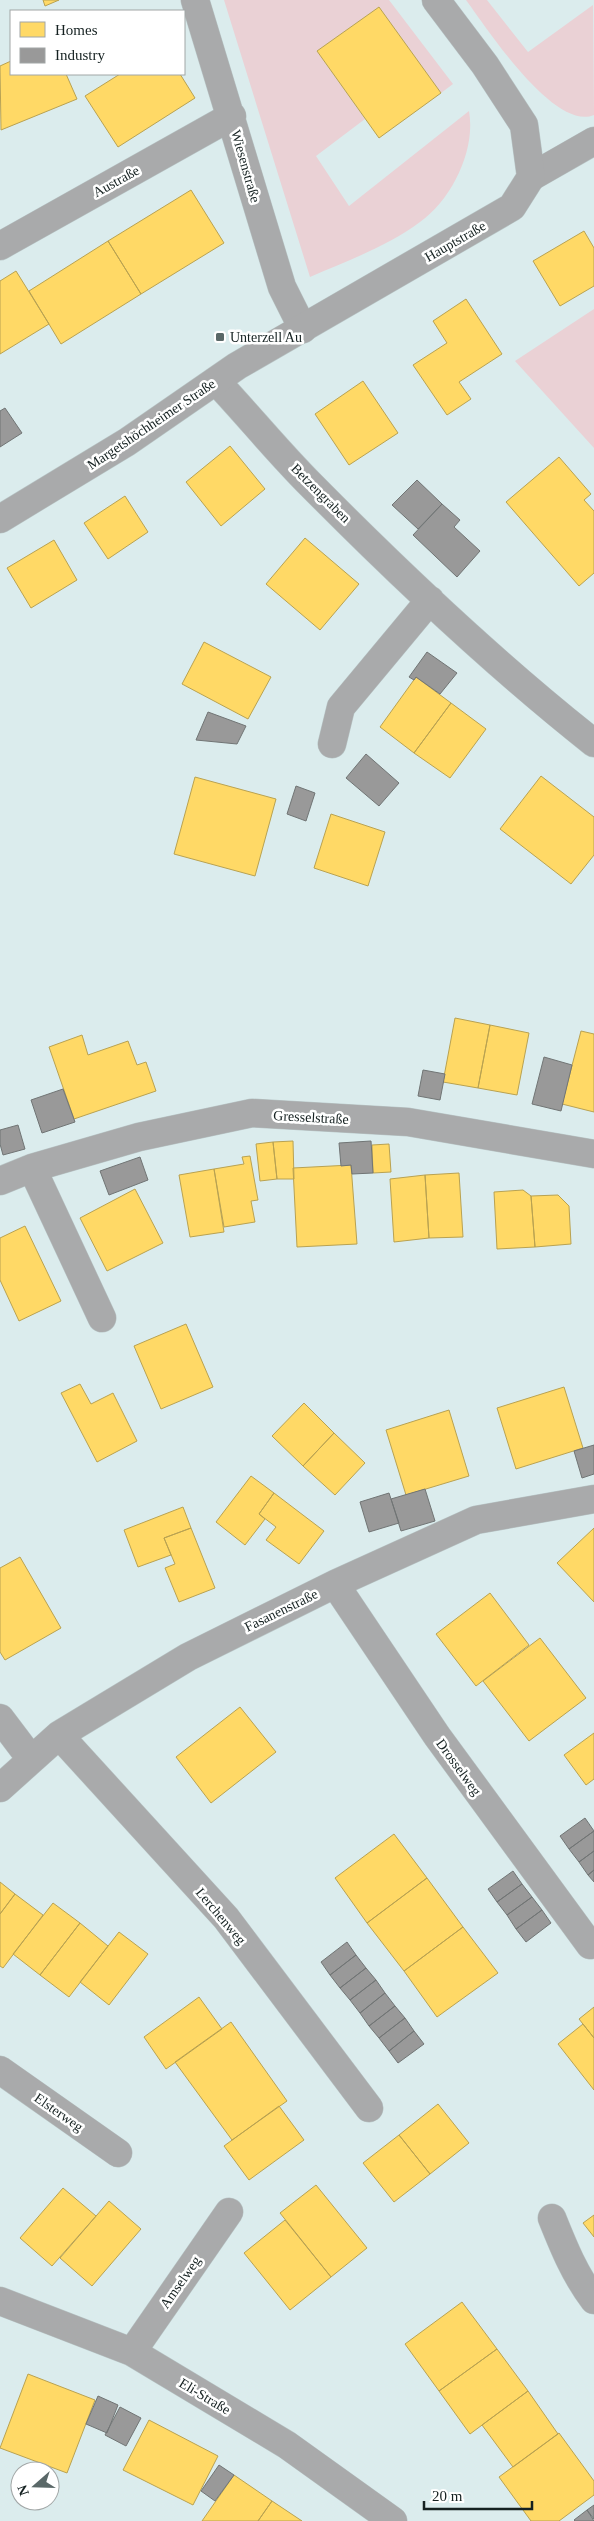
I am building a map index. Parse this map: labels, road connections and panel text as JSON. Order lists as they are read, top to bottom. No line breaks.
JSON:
{"streets":{"street":["Wiesenstraße","Austraße","Hauptstraße","Margetshöchheimer Straße","Betzengraben","Gresselstraße","Fasanenstraße","Drosselweg","Lerchenweg","Elsterweg","Amselweg","Eli-Straße"]},"crossings":[["Wiesenstraße","Austraße"],["Wiesenstraße","Hauptstraße"],["Wiesenstraße","Margetshöchheimer Straße"],["Hauptstraße","Margetshöchheimer Straße"],["Margetshöchheimer Straße","Betzengraben"],["Fasanenstraße","Drosselweg"],["Fasanenstraße","Lerchenweg"],["Amselweg","Eli-Straße"]],"places":{"transit":["Unterzell Au"]},"legend":["Homes","Industry"],"scale_bar":"20 m","north":"left"}
